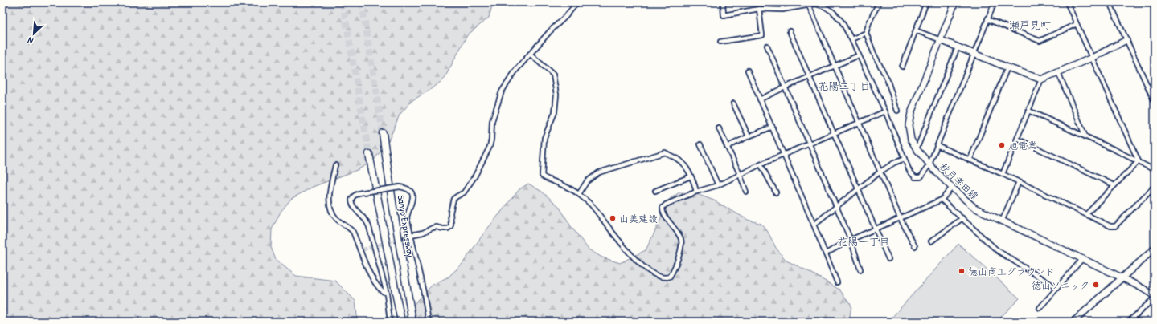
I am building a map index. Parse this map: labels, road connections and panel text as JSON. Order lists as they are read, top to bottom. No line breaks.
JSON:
{"streets":{"highway":["Sanyo Expressway"],"street":["秋月孝田線"]},"districts":["瀬戸見町","花陽二丁目","花陽一丁目"],"places":["旭電業","山美建設","徳山商工グラウンド","徳山ソニック"],"north":"bottom left"}
